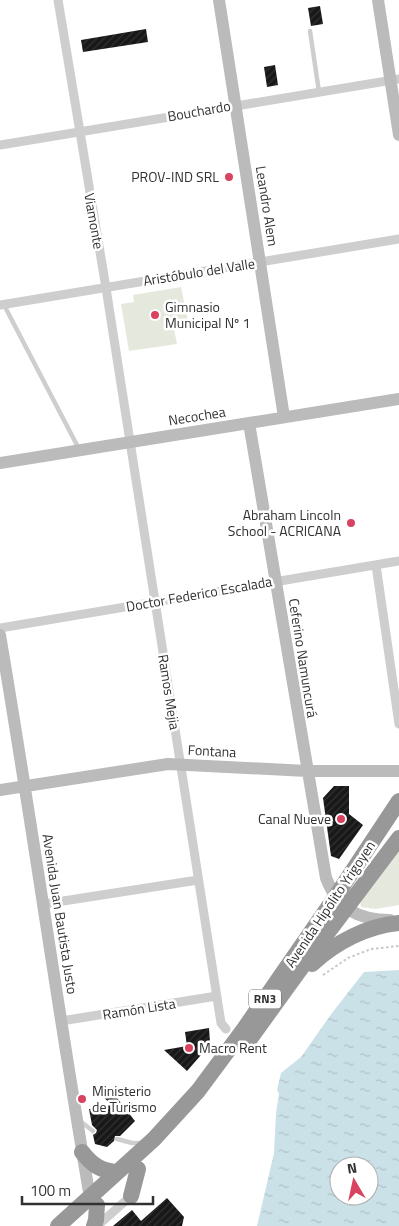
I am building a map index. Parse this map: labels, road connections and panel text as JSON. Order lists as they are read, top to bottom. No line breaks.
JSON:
{"streets":{"highway":["Avenida Hipólito Yrigoyen","RN3"],"main road":["Leandro Alem","Necochea","Ceferino Namuncurá","Fontana","Avenida Juan Bautista Justo"],"street":["Bouchardo","Viamonte","Aristóbulo del Valle","Doctor Federico Escalada","Ramos Mejia","Ramón Lista"]},"crossings":[["Bouchardo","Leandro Alem"],["Bouchardo","Viamonte"],["Leandro Alem","Aristóbulo del Valle"],["Leandro Alem","Necochea"],["Viamonte","Aristóbulo del Valle"],["Viamonte","Necochea"],["Viamonte","Ramos Mejia"],["Necochea","Ceferino Namuncurá"],["Necochea","Ramos Mejia"],["Doctor Federico Escalada","Ceferino Namuncurá"],["Doctor Federico Escalada","Ramos Mejia"],["Ceferino Namuncurá","Fontana"],["Ceferino Namuncurá","Avenida Hipólito Yrigoyen"],["Ramos Mejia","Fontana"],["Ramos Mejia","Ramón Lista"],["Fontana","Avenida Juan Bautista Justo"],["Avenida Hipólito Yrigoyen","Avenida Juan Bautista Justo"],["Avenida Hipólito Yrigoyen","RN3"],["Avenida Juan Bautista Justo","Ramón Lista"]],"places":["PROV-IND SRL","Gimnasio Municipal Nº 1","Abraham Lincoln School - ACRICANA","Canal Nueve","Macro Rent","Ministerio de Turismo"],"scale_bar":"100 m","north":"top"}
